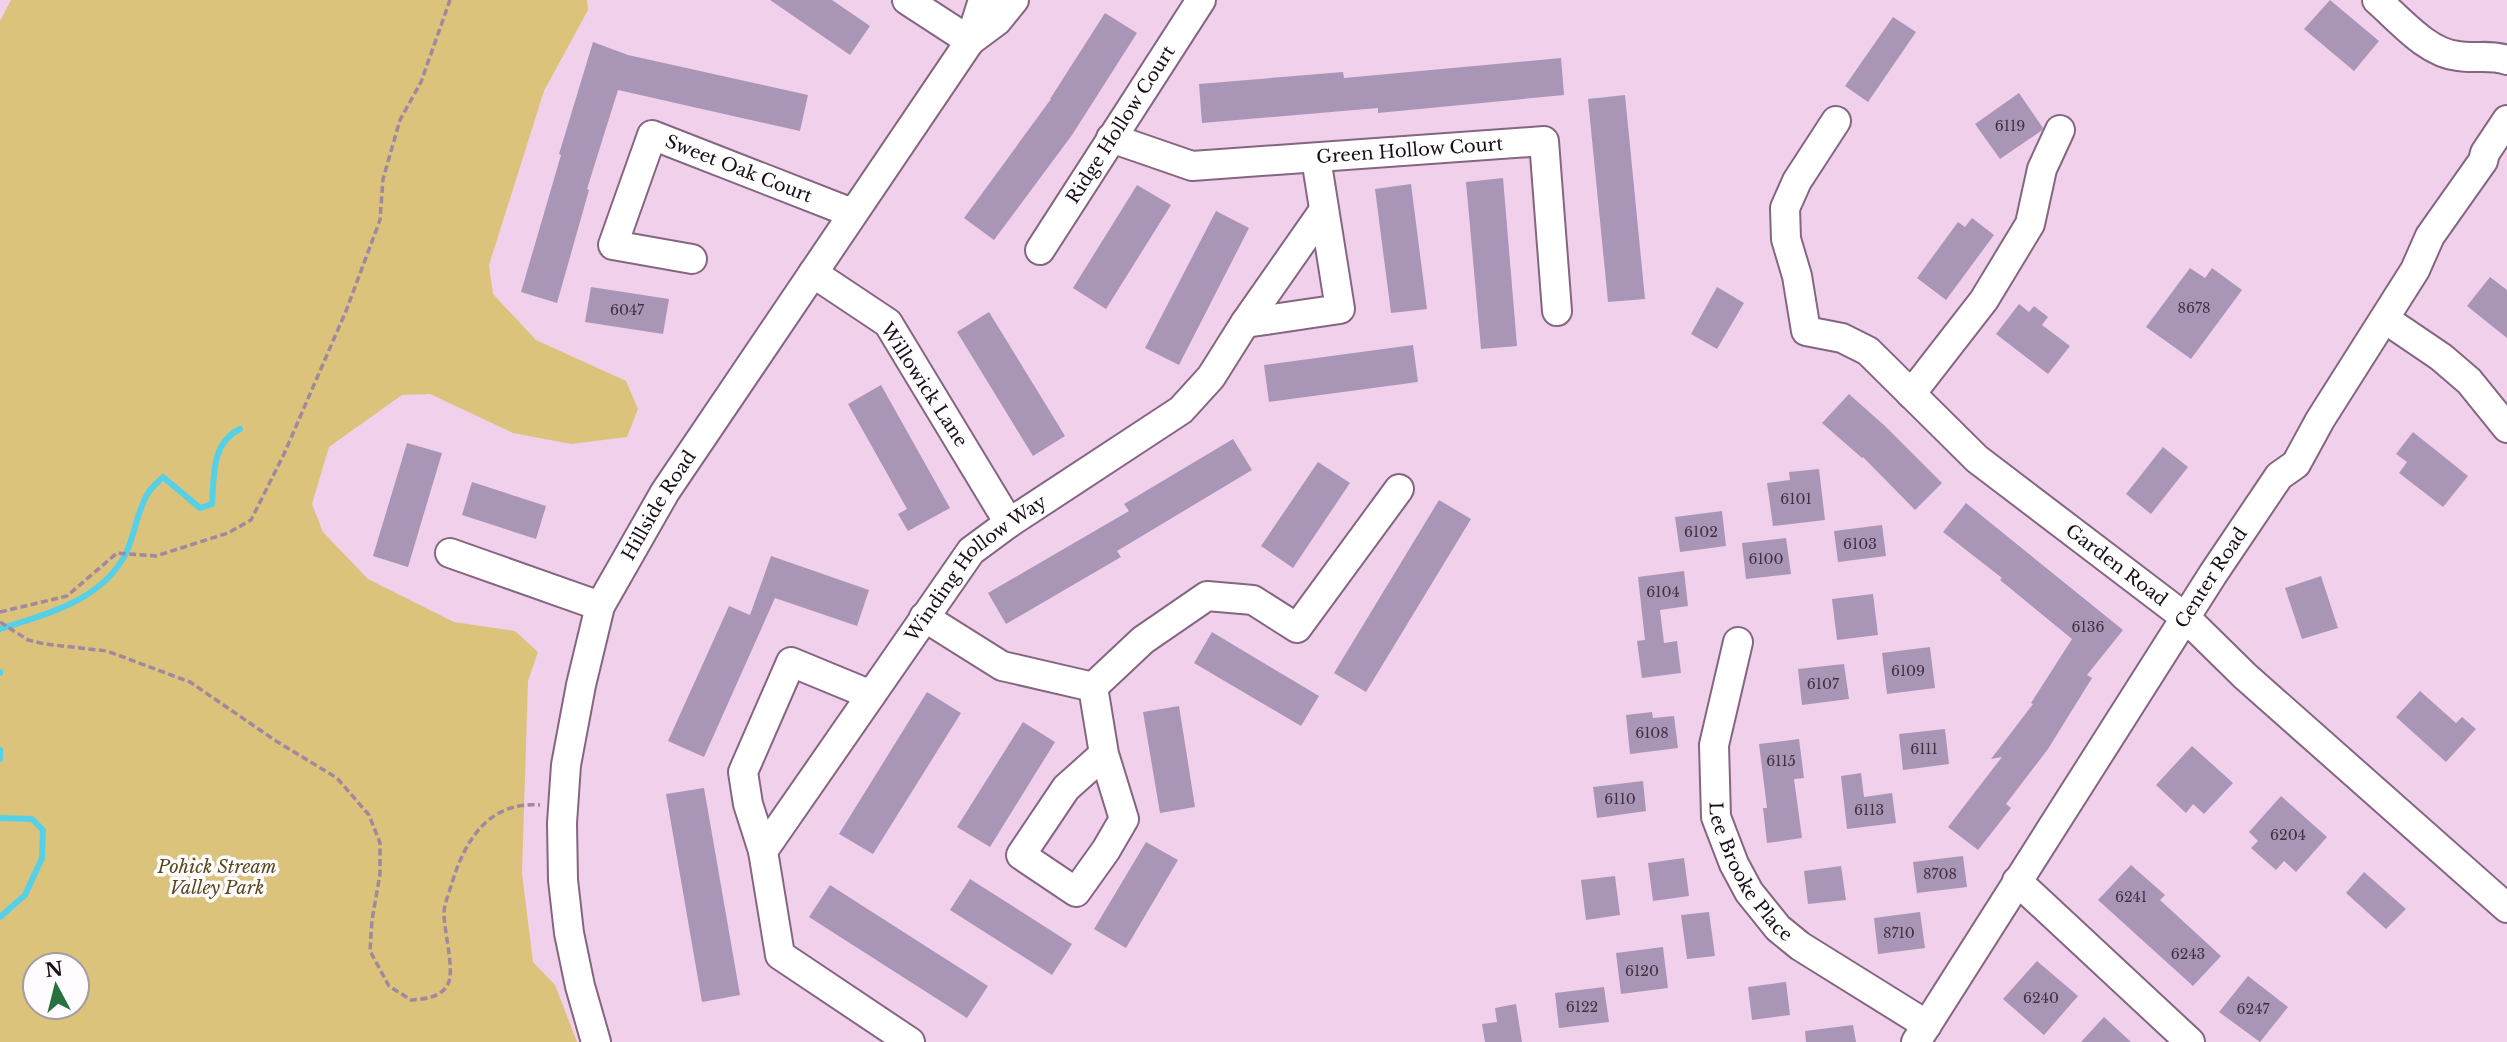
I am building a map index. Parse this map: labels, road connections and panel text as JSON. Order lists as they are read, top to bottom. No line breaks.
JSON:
{"streets":{"street":["Ridge Hollow Court","Green Hollow Court","Sweet Oak Court","Willowick Lane","Hillside Road","Garden Road","Winding Hollow Way","Center Road","Lee Brooke Place"]},"crossings":[["Ridge Hollow Court","Green Hollow Court"],["Sweet Oak Court","Hillside Road"],["Willowick Lane","Hillside Road"],["Willowick Lane","Winding Hollow Way"],["Garden Road","Center Road"],["Center Road","Lee Brooke Place"]],"parks":["Pohick Stream Valley Park"],"house_numbers":["6119","8678","6047","6101","6102","6103","6100","6104","6136","6109","6107","6108","6111","6115","6110","6113","6204","8708","6241","8710","6243","6120","6240","6122","6247"],"north":"top"}
